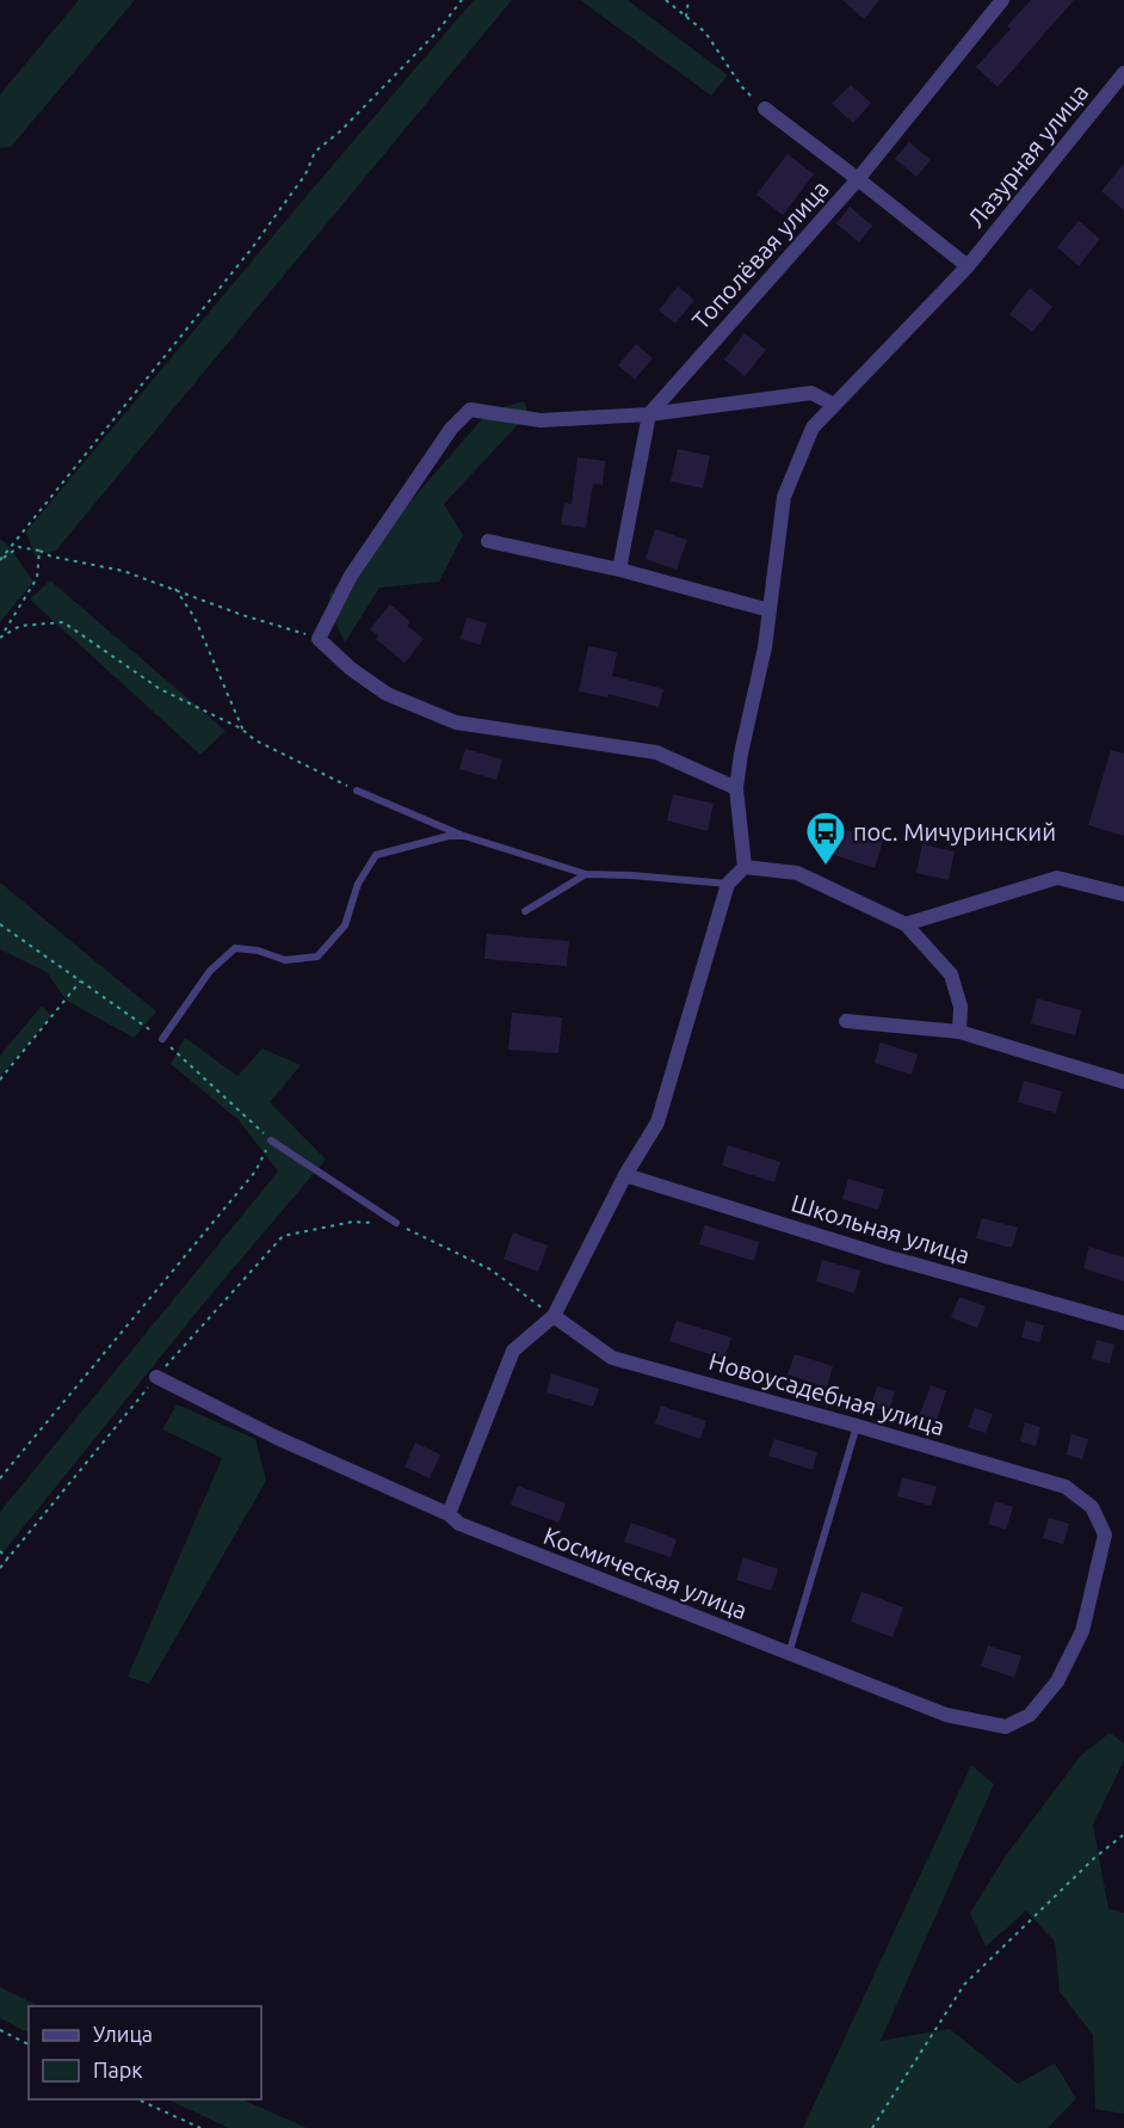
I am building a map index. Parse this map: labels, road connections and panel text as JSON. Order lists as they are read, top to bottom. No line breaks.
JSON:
{"streets":{"street":["Лазурная улица","Тополёвая улица","Школьная улица","Новоусадебная улица","Космическая улица"]},"crossings":[["Новоусадебная улица","Космическая улица"]],"places":{"bus stop":["пос. Мичуринский"]},"legend":["Улица","Парк"]}
